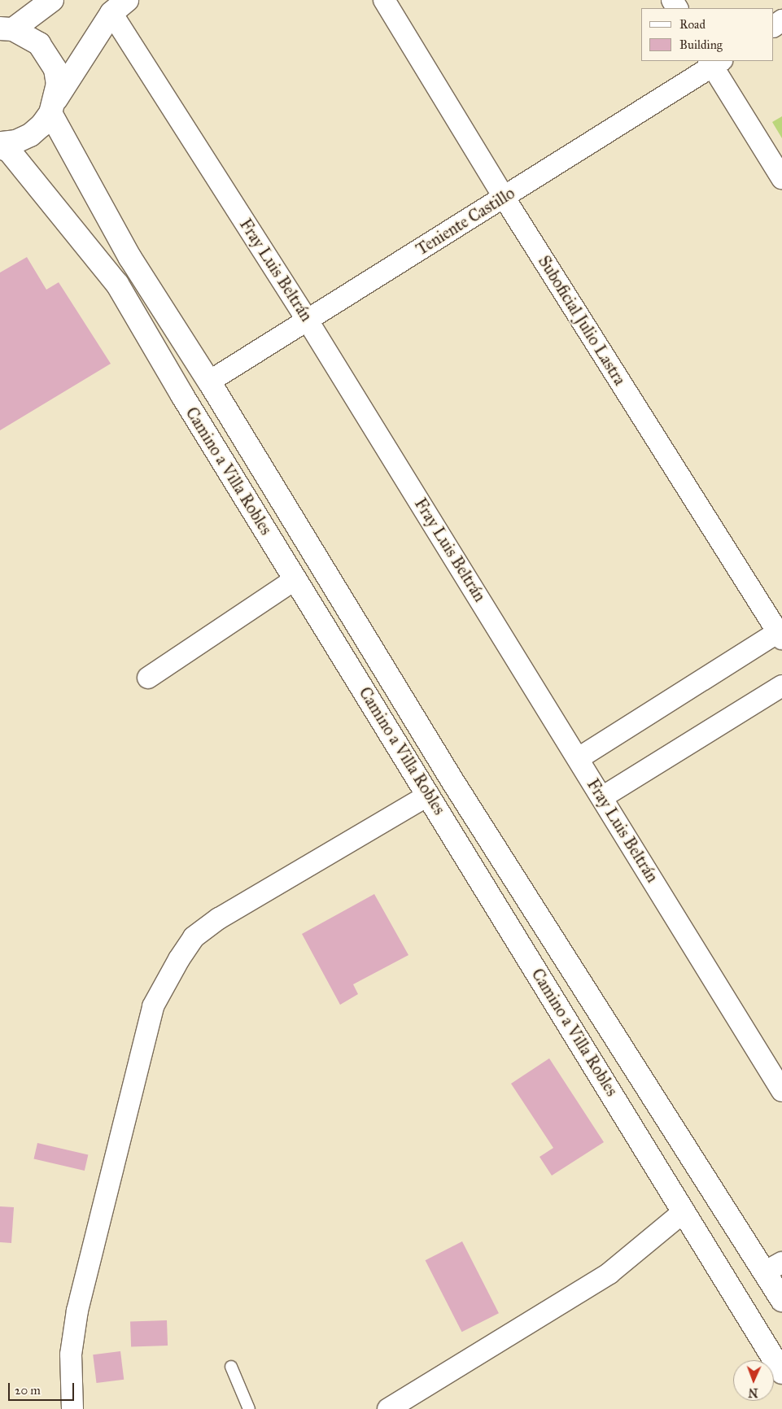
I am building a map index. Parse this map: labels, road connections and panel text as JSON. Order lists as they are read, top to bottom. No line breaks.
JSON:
{"streets":{"main road":["Camino a Villa Robles"],"street":["Teniente Castillo","Fray Luis Beltrán","Suboficial Julio Lastra"]},"crossings":[["Teniente Castillo","Fray Luis Beltrán"],["Teniente Castillo","Suboficial Julio Lastra"],["Teniente Castillo","Camino a Villa Robles"]],"legend":["Road","Building"],"scale_bar":"20 m","north":"bottom"}
